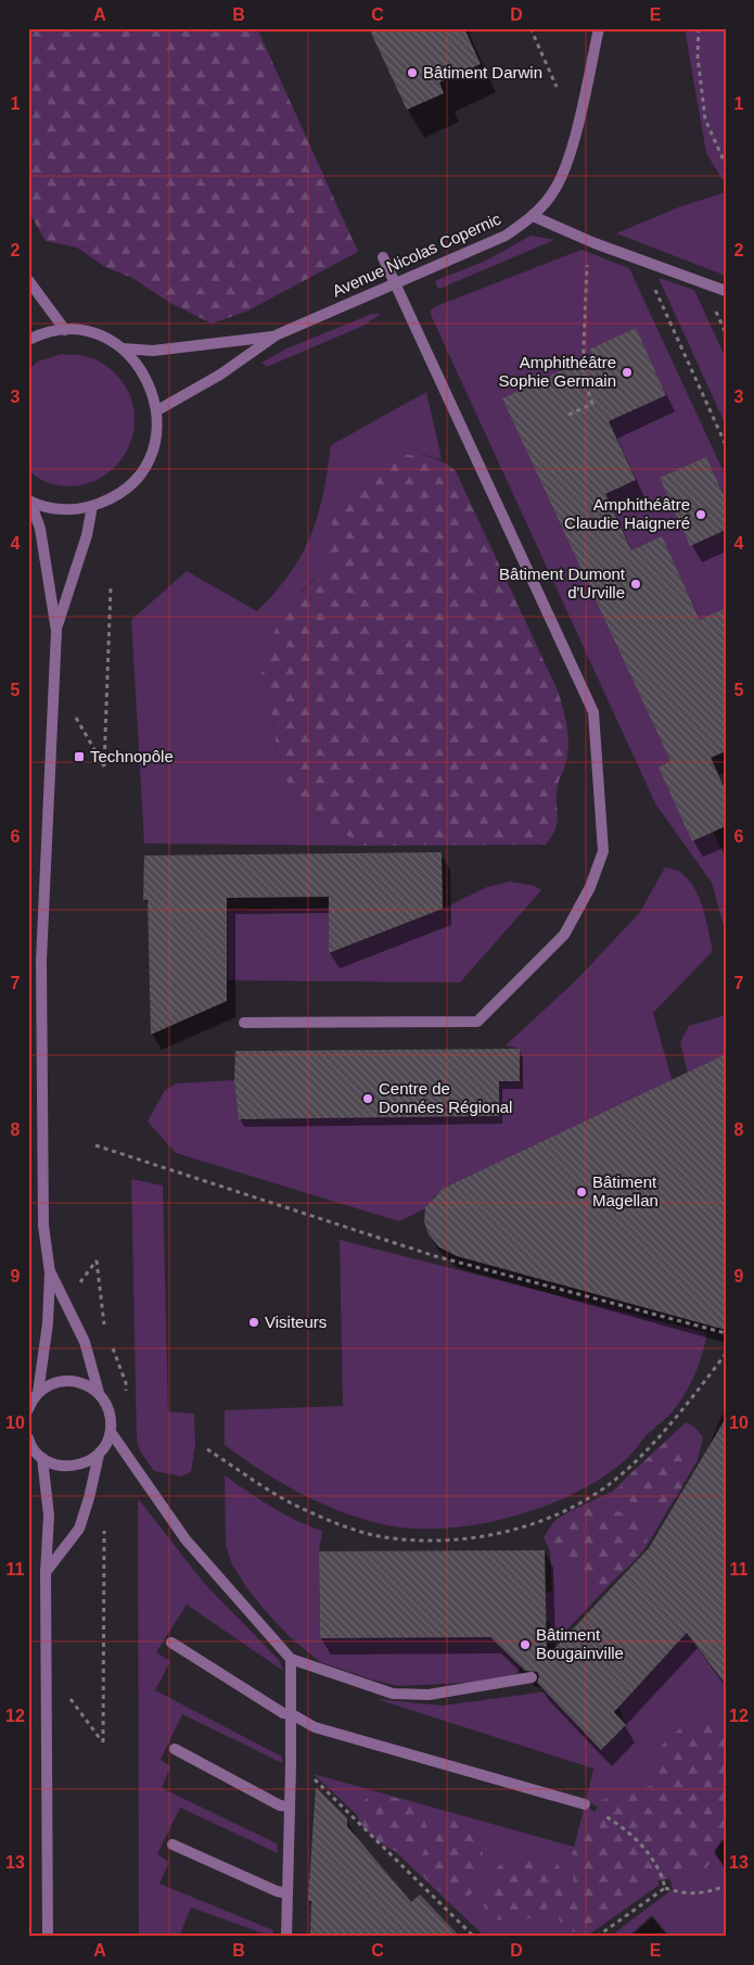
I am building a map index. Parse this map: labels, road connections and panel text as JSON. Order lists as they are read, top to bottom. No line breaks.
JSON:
{"streets":{"street":["Avenue Nicolas Copernic"]},"places":{"other":["Bâtiment Darwin","Amphithéâtre Sophie Germain","Amphithéâtre Claudie Haigneré","Bâtiment Dumont d'Urville","Centre de Données Régional","Bâtiment Magellan","Visiteurs","Bâtiment Bougainville"],"transit":["Technopôle"]},"grid":{"columns":["A","B","C","D","E"],"rows":["1","2","3","4","5","6","7","8","9","10","11","12","13"]}}
